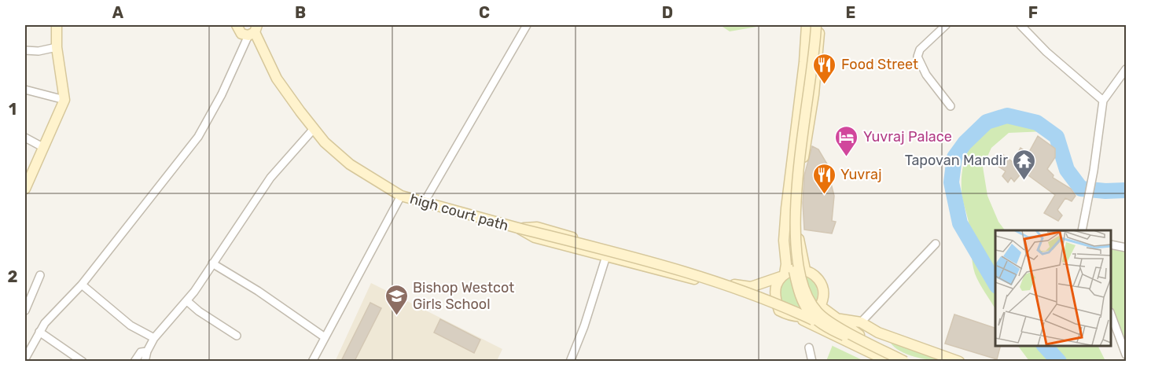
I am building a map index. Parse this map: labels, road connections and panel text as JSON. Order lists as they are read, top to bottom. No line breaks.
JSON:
{"streets":{"main road":["high court path"]},"places":{"restaurant":["Food Street","Yuvraj"],"hotel":["Yuvraj Palace"],"temple":["Tapovan Mandir"],"school or university":["Bishop Westcot Girls School"]},"grid":{"columns":["A","B","C","D","E","F"],"rows":["1","2"]}}
